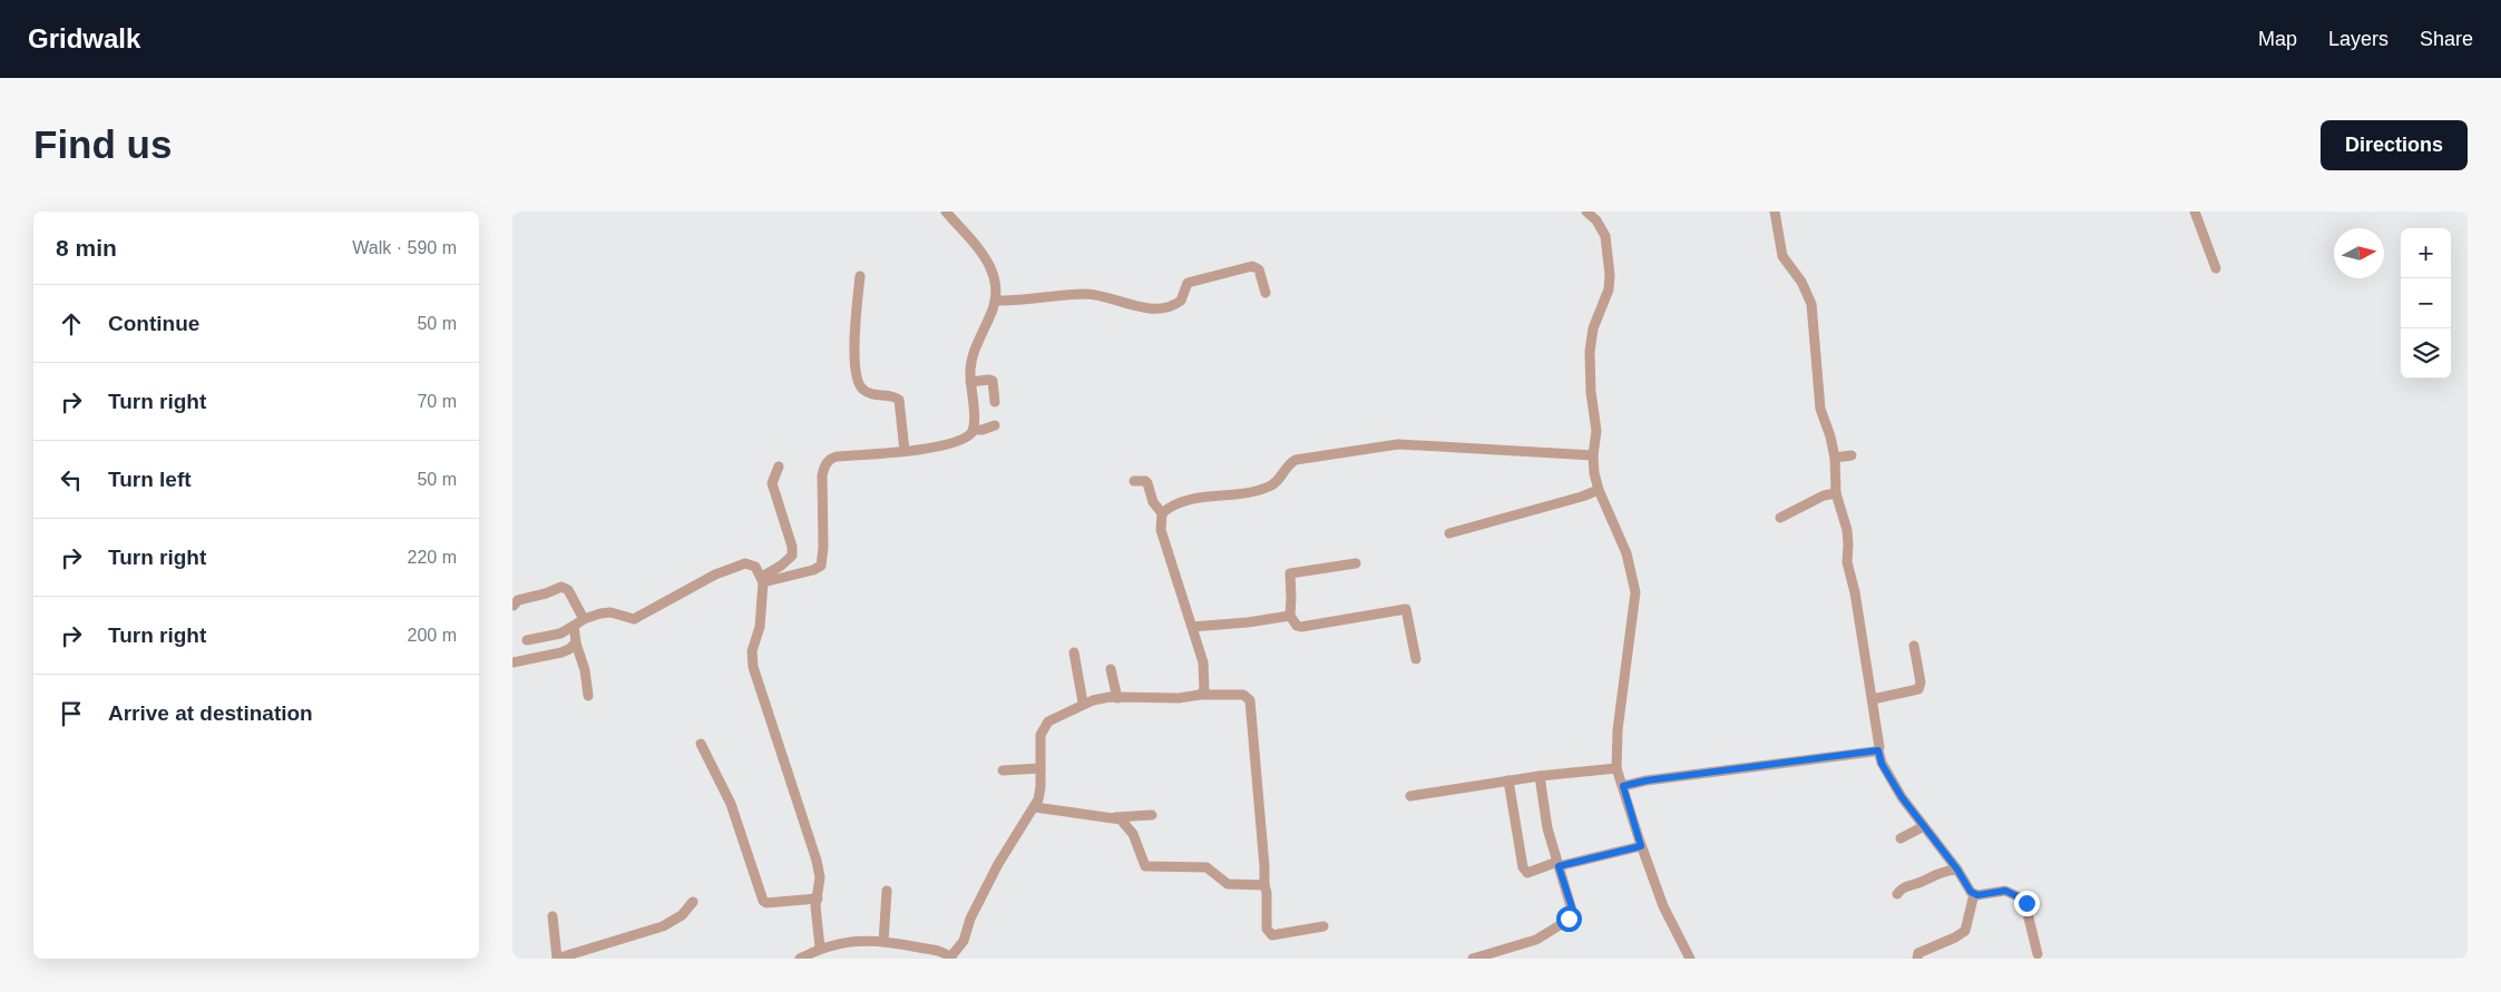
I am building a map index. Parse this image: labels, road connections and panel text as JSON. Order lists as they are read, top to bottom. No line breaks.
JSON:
{"north":"right","page":{"header":"Gridwalk","nav":["Map","Layers","Share"],"buttons":"Directions","title":"Find us","heading":["8 min","Walk · 590 m"],"map_buttons":["+","−"],"list":[["Continue","50 m"],["Turn right","70 m"],["Turn left","50 m"],["Turn right","220 m"],["Turn right","200 m"],"Arrive at destination"]}}
